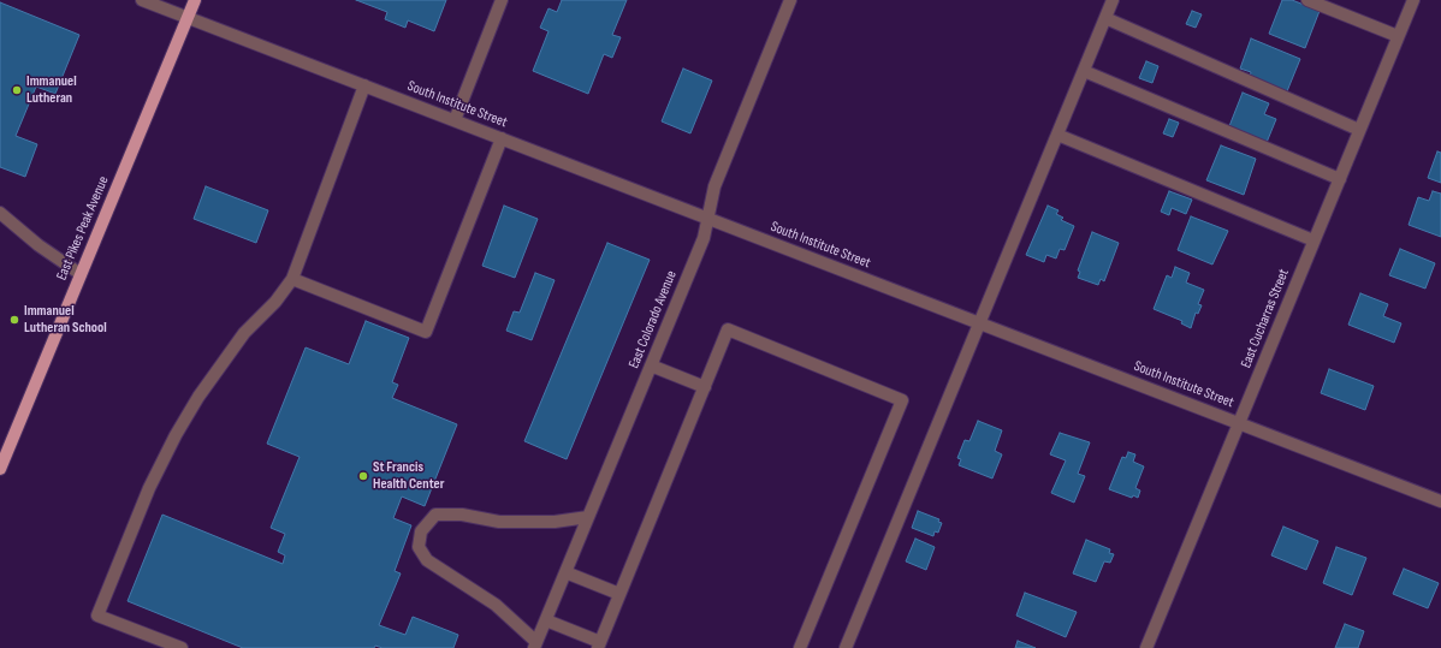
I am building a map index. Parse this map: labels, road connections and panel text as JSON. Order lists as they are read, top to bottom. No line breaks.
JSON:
{"streets":{"main road":["East Pikes Peak Avenue"],"street":["South Institute Street","East Cucharras Street","East Colorado Avenue"]},"crossings":[["South Institute Street","East Pikes Peak Avenue"],["South Institute Street","East Cucharras Street"],["South Institute Street","East Colorado Avenue"]],"places":["Immanuel Lutheran","Immanuel Lutheran School","St Francis Health Center"]}
